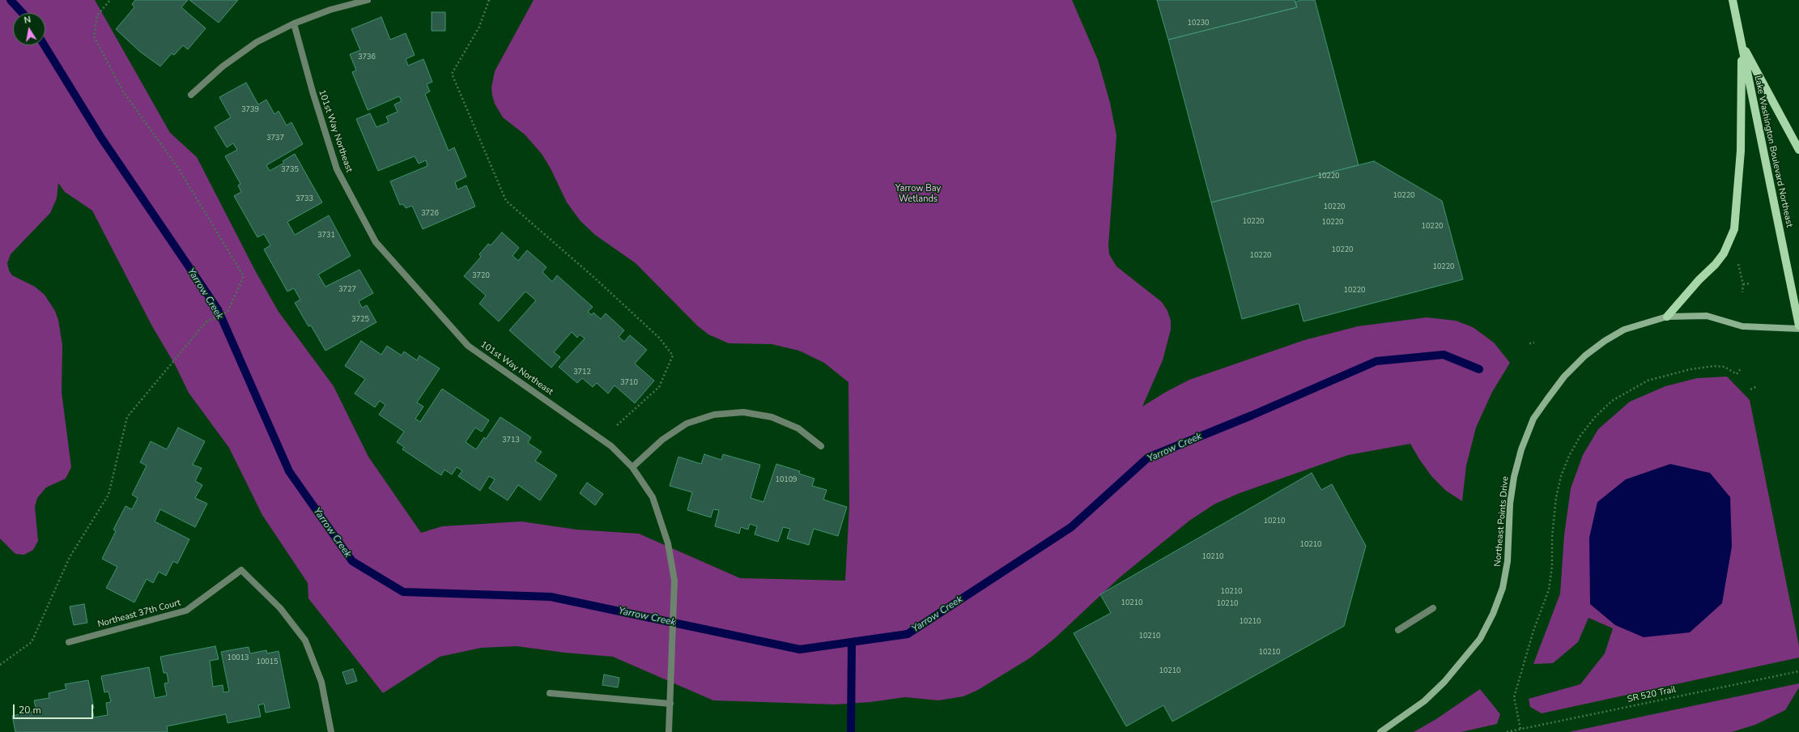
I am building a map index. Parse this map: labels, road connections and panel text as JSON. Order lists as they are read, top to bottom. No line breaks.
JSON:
{"streets":{"main road":["Lake Washington Boulevard Northeast"],"street":["101st Way Northeast","Northeast Points Drive","Northeast 37th Court"],"path":["SR 520 Trail"]},"water":["Yarrow Creek"],"parks":["Yarrow Bay Wetlands"],"house_numbers":["10230","3736","3739","3737","3735","10220","10220","3733","10220","3726","10220","10220","10220","3731","10220","10220","10220","3720","3727","10220","3725","3712","3710","3713","10109","10210","10210","10210","10210","10210","10210","10210","10210","10210","10013","10015","10210"],"scale_bar":"20 m","north":"top"}
